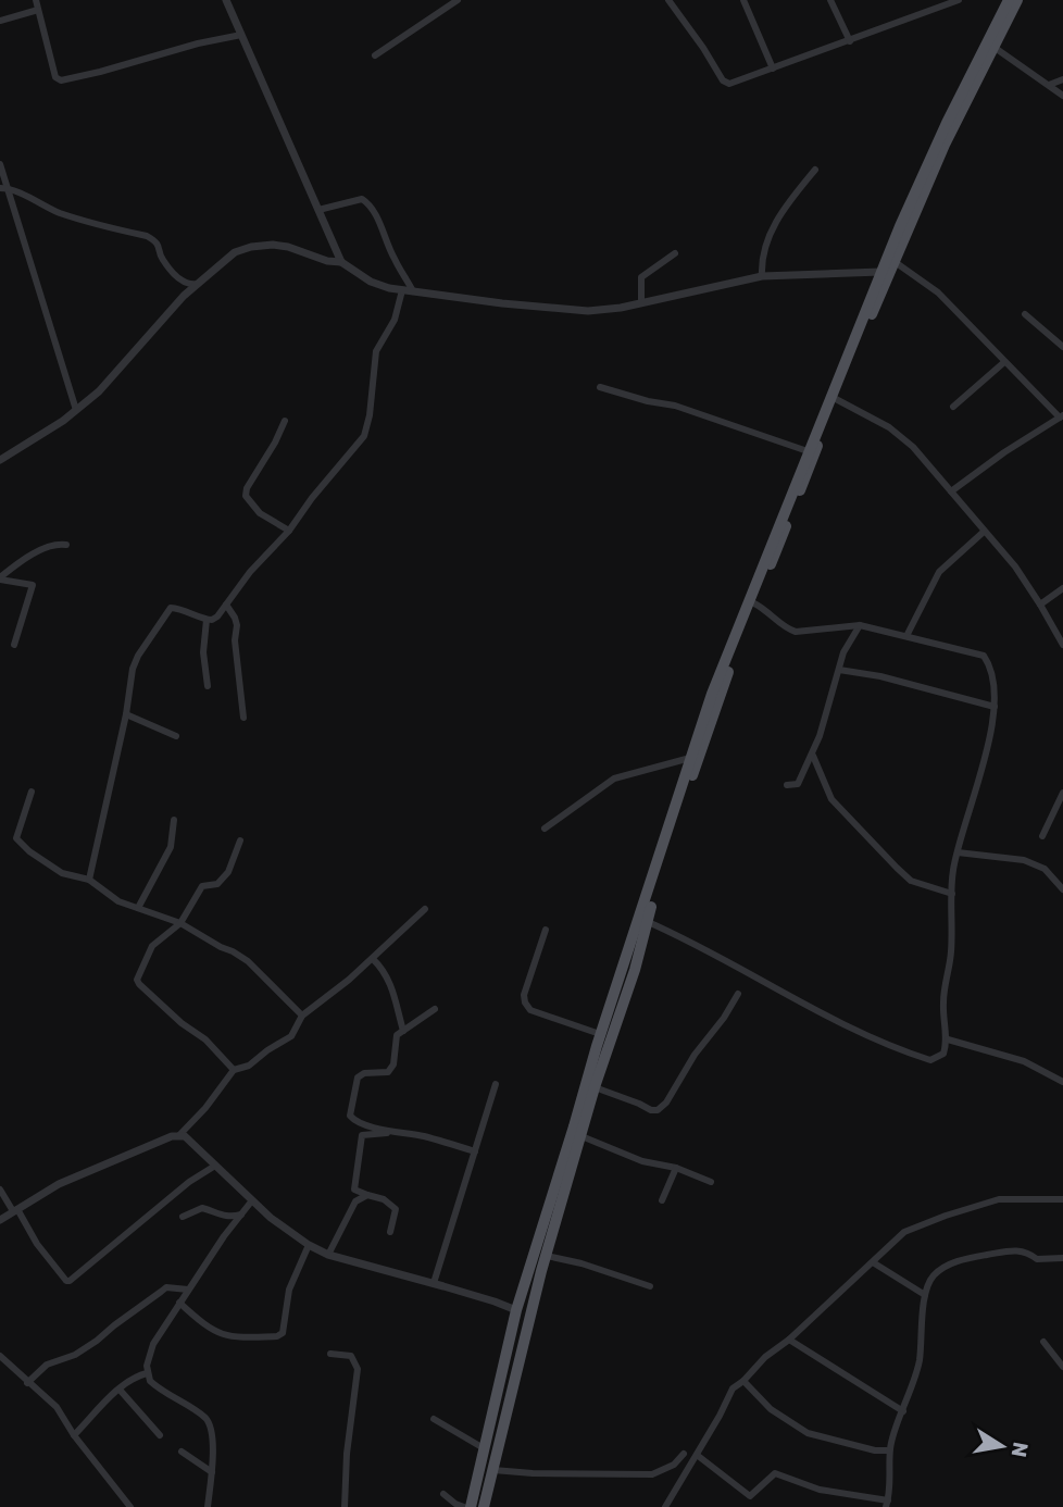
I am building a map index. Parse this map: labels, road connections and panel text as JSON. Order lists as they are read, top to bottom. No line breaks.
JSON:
{"north":"right"}
